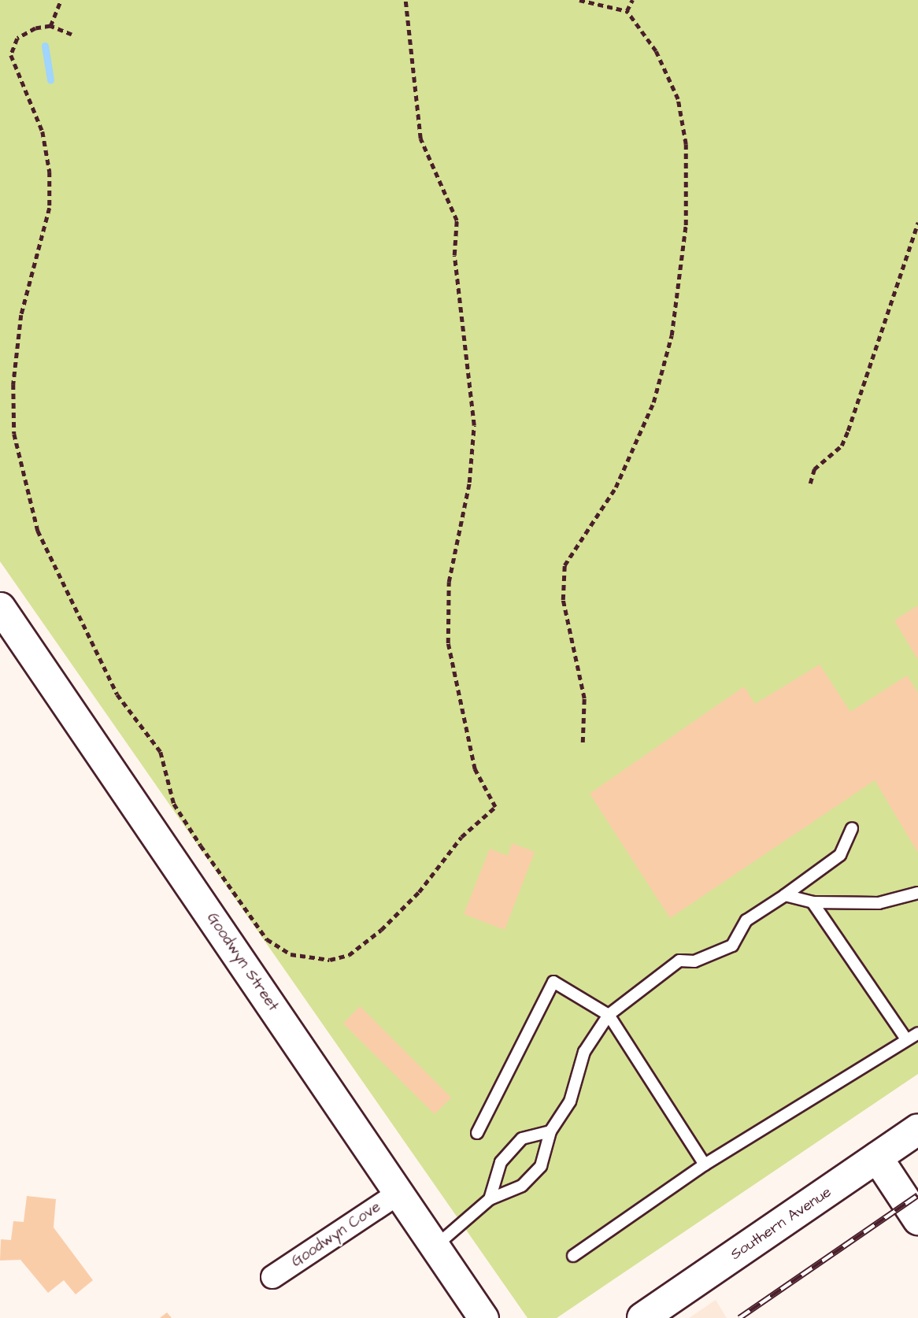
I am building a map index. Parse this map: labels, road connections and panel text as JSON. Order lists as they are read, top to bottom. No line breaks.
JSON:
{"streets":{"main road":["Southern Avenue"],"street":["Goodwyn Street","Goodwyn Cove"]},"crossings":[["Goodwyn Street","Goodwyn Cove"]]}
